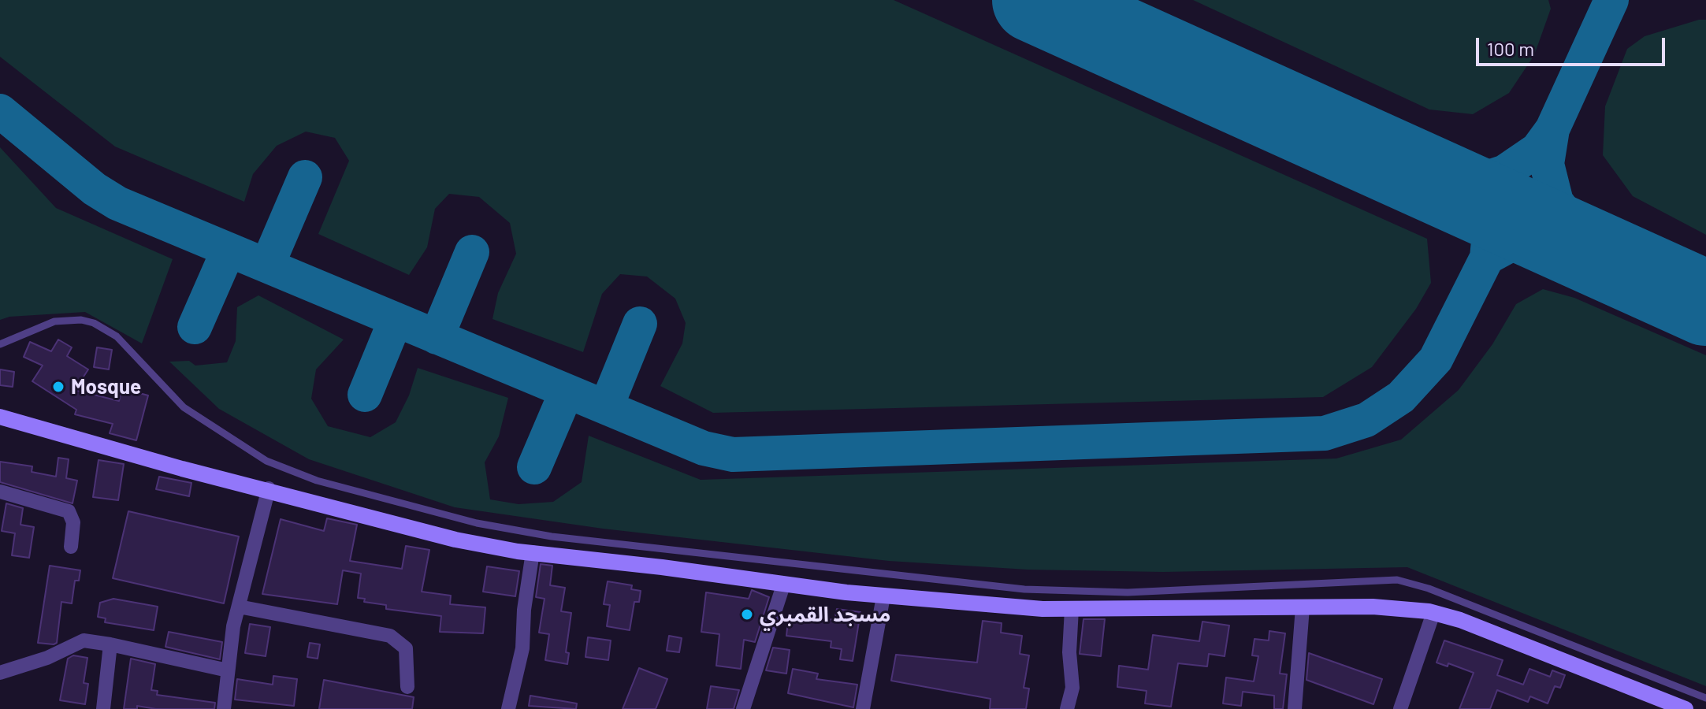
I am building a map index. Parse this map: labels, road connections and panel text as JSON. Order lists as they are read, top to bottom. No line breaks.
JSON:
{"places":["Mosque","مسجد القمبري"],"scale_bar":"100 m"}
